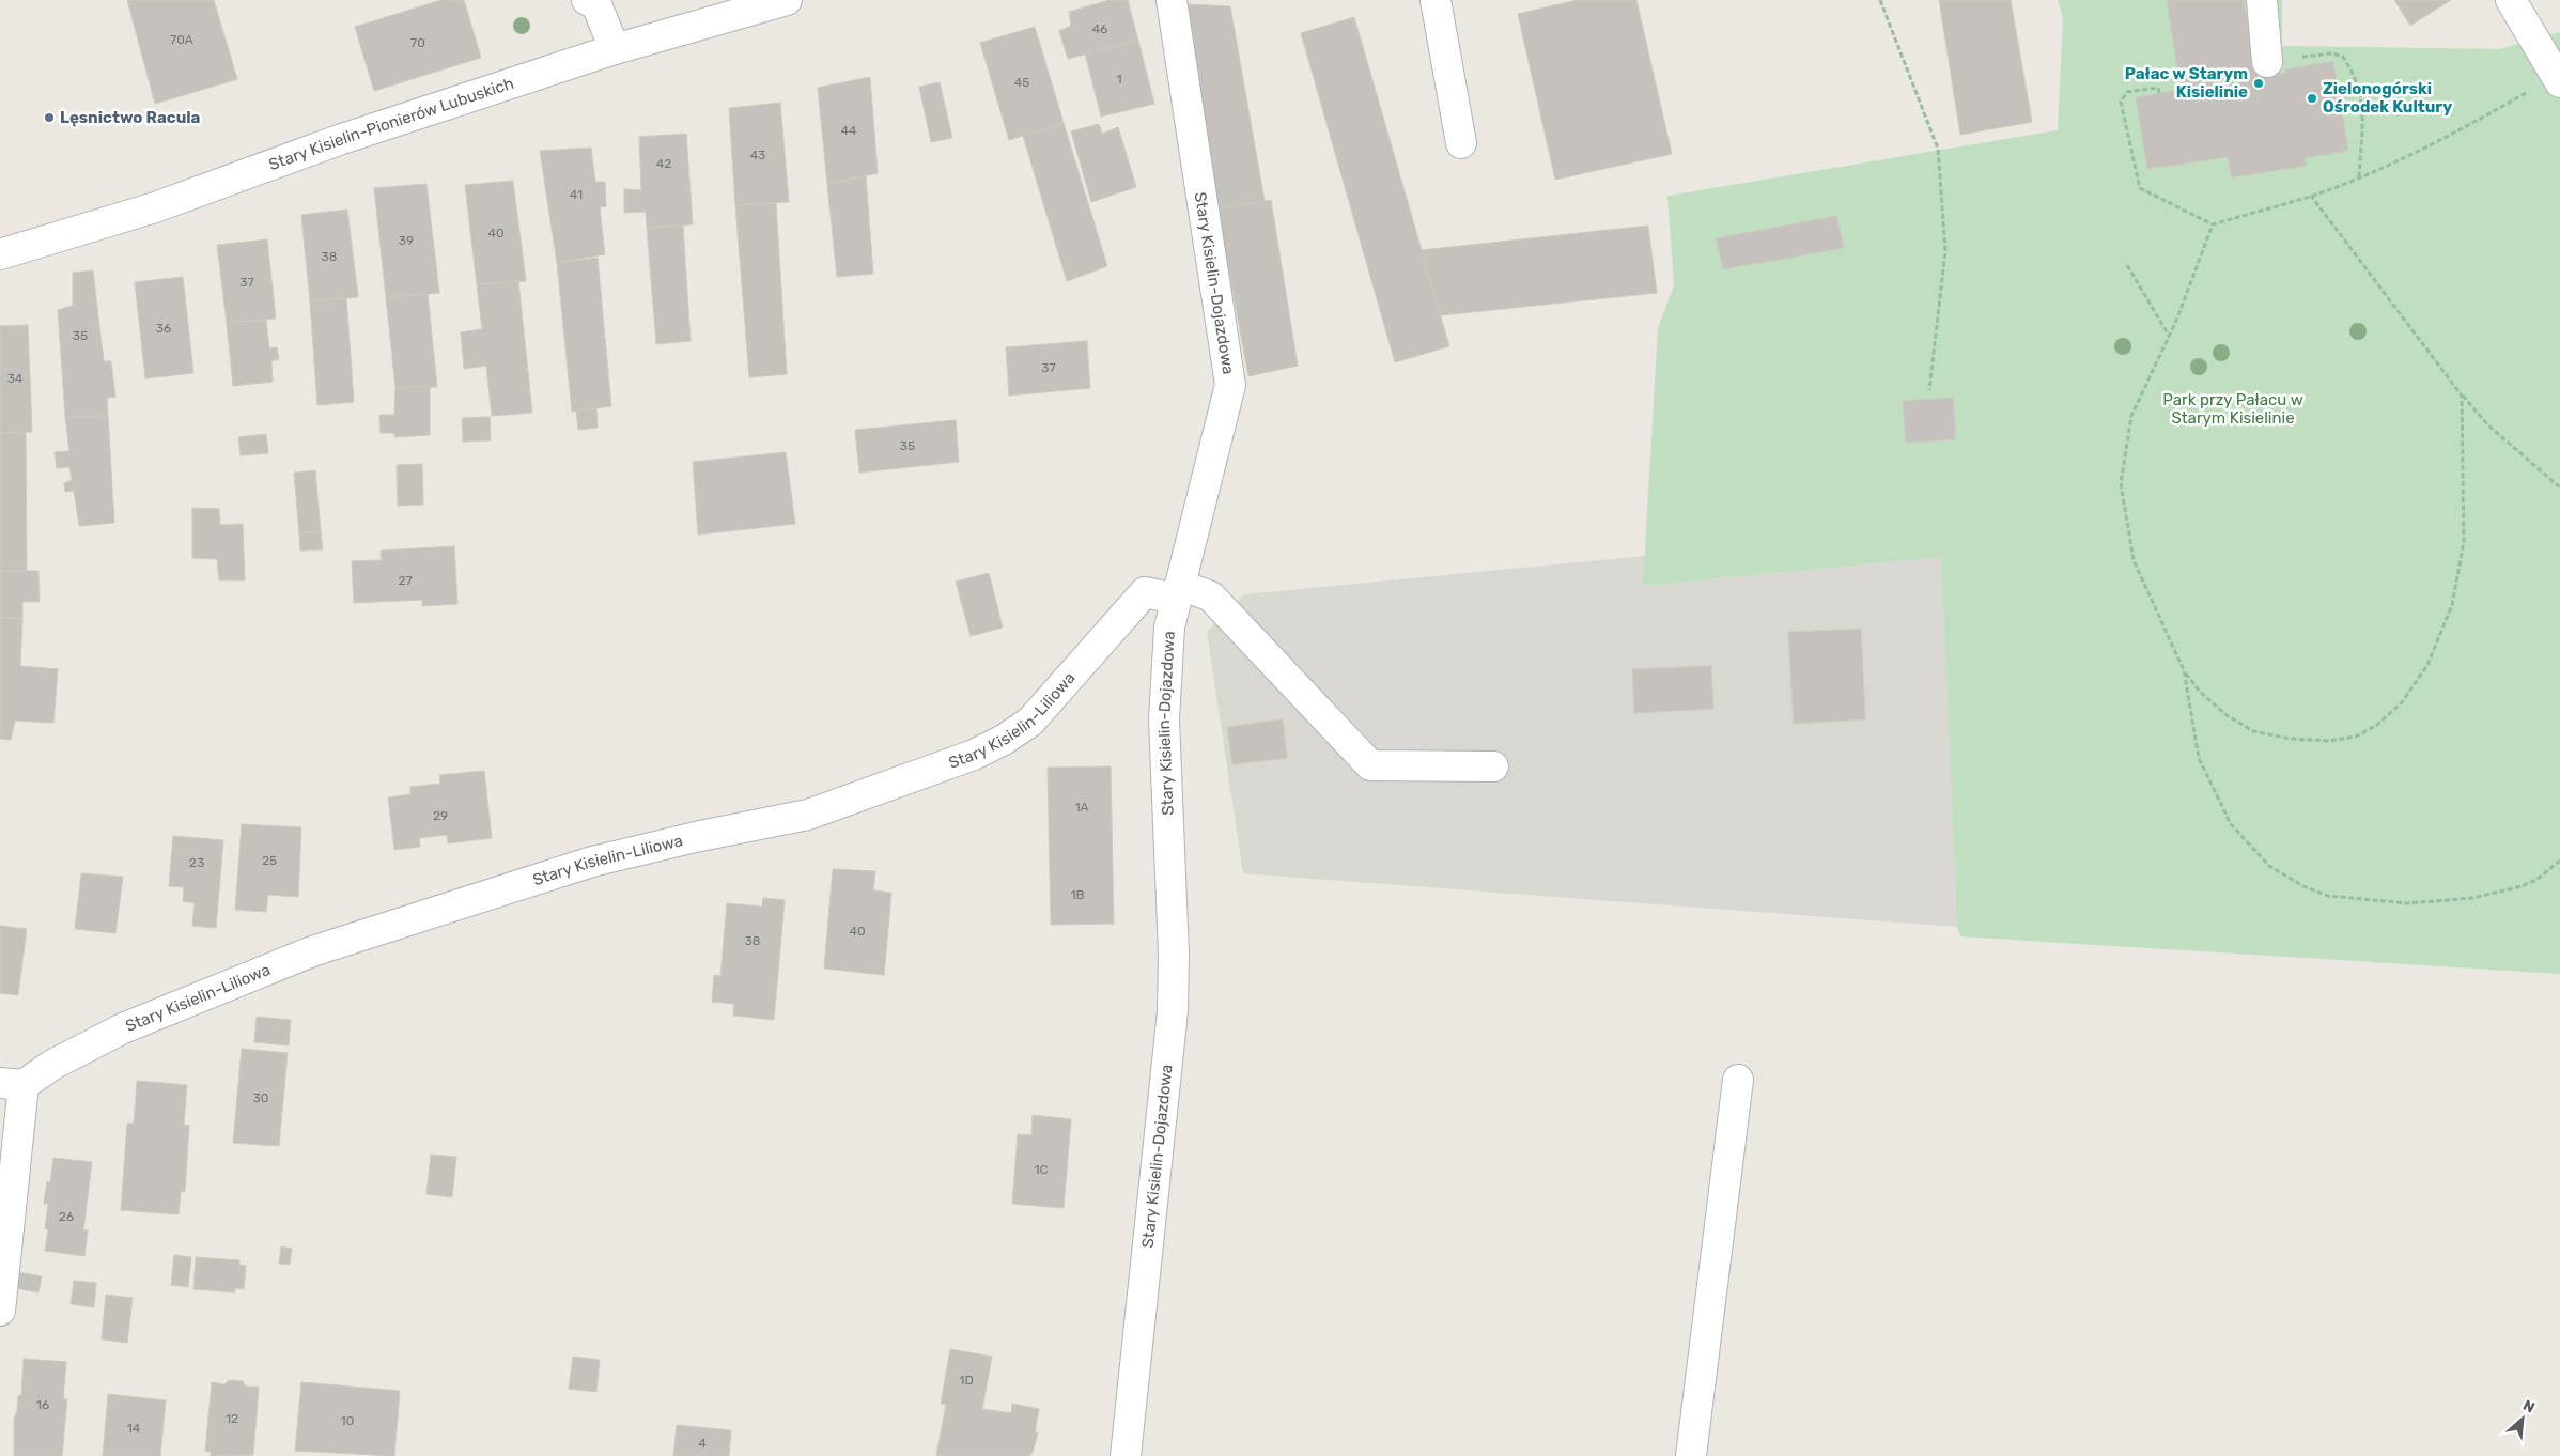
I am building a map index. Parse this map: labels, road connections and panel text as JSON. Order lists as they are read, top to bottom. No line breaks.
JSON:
{"streets":{"street":["Stary Kisielin-Pionierów Lubuskich","Stary Kisielin-Dojazdowa","Stary Kisielin-Liliowa"]},"crossings":[["Stary Kisielin-Dojazdowa","Stary Kisielin-Liliowa"]],"parks":["Park przy Pałacu w Starym Kisielinie"],"places":["Pałac w Starym Kisielinie","Zielonogórski Ośrodek Kultury","Lęsnictwo Racula"],"house_numbers":["46","70A","70","1","45","44","43","42","41","40","39","38","37","36","35","37","34","35","27","1A","29","25","23","1B","40","38","30","1C","26","1D","16","12","10","14","4"],"north":"top right"}
